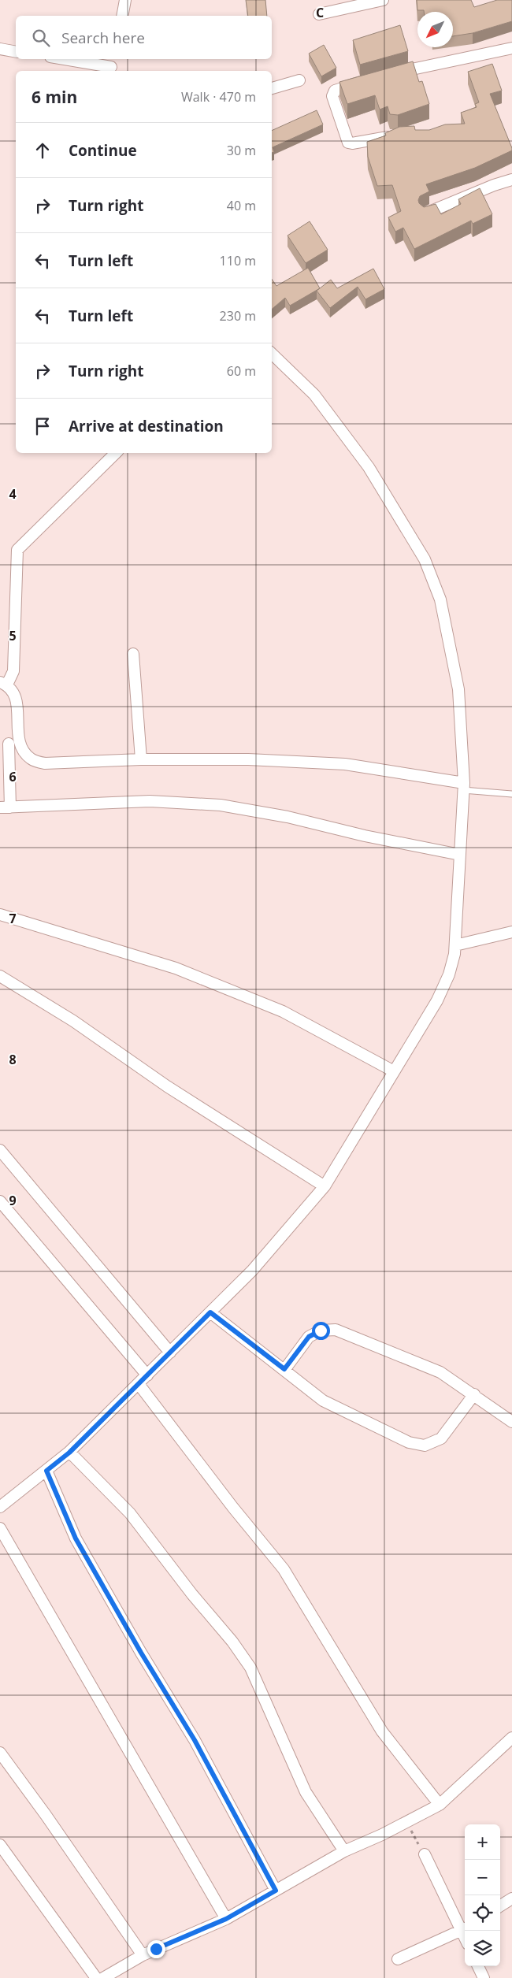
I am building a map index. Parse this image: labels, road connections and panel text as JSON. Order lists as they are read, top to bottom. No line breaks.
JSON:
{"north":"bottom left","page":{"search":"Search here","heading":["6 min","Walk · 470 m"],"list":[["Continue","30 m"],["Turn right","40 m"],["Turn left","110 m"],["Turn left","230 m"],["Turn right","60 m"],"Arrive at destination"],"map_buttons":["+","−"]},"grid":{"columns":["C"],"rows":["4","5","6","7","8","9"]}}
